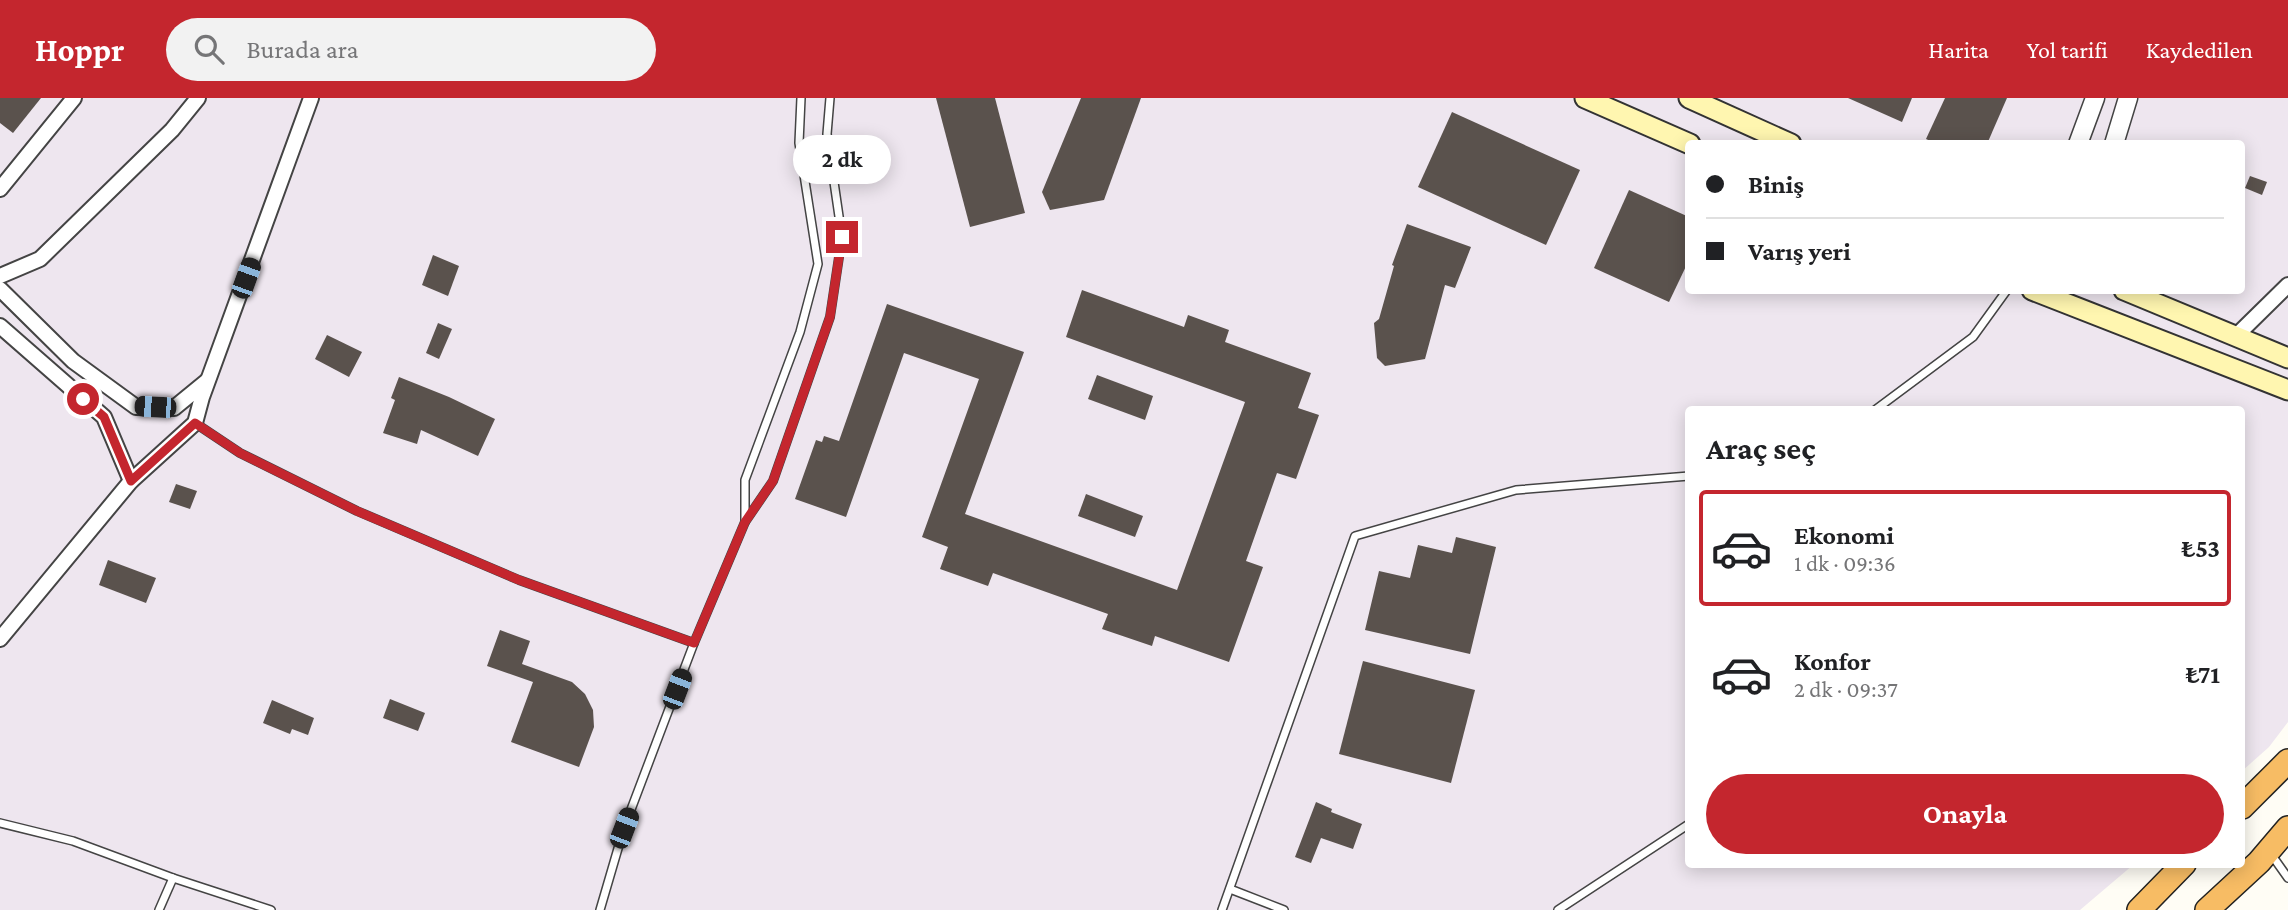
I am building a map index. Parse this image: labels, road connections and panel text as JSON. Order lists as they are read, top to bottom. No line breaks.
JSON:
{"page":{"header":"Hoppr","search":"Burada ara","nav":["Harita","Yol tarifi","Kaydedilen"],"bubble":"2 dk","banner":["Biniş","Varış yeri"],"heading":"Araç seç","list":[{"name":"Ekonomi","note":"1 dk · 09:36","value":"₺53"},{"name":"Konfor","note":"2 dk · 09:37","value":"₺71"}],"buttons":"Onayla"}}
